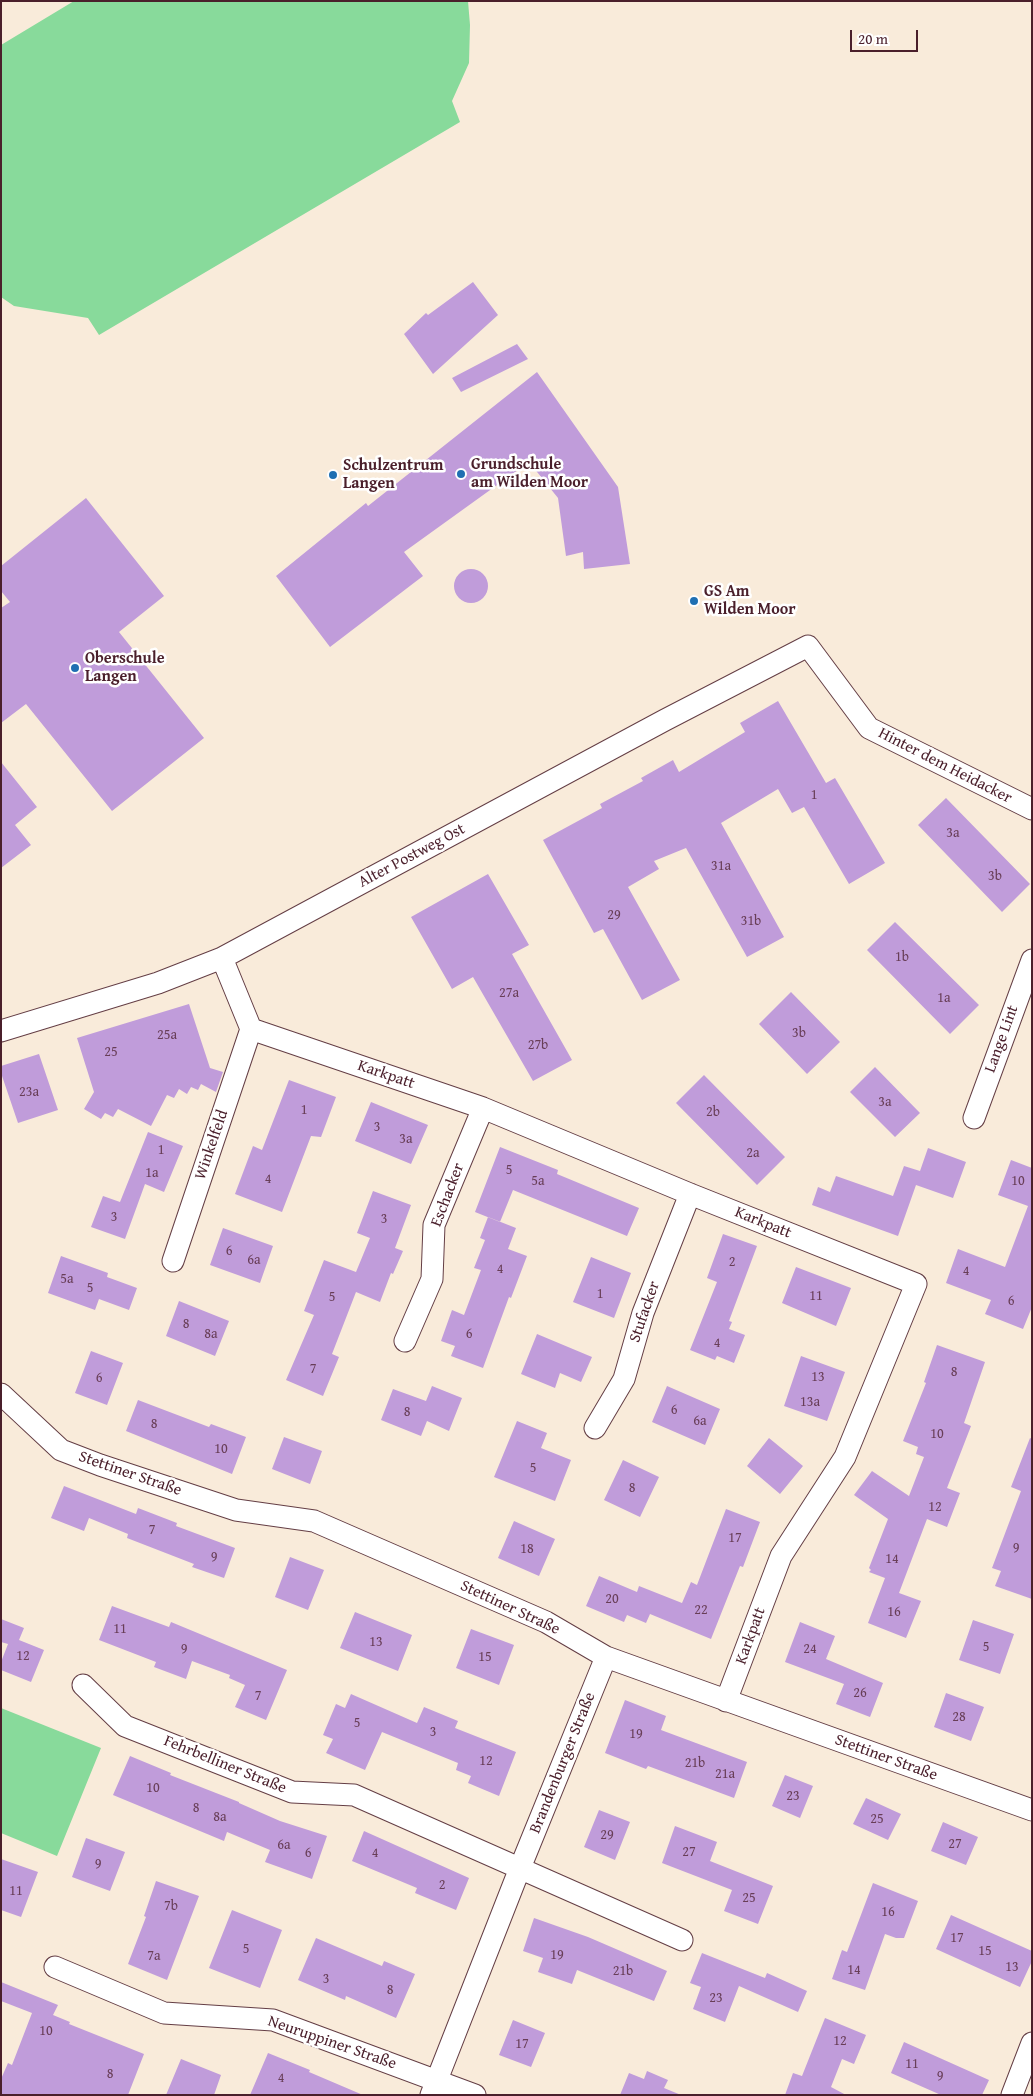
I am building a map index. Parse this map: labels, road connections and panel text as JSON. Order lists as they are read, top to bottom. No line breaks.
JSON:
{"streets":{"street":["Hinter dem Heidacker","Alter Postweg Ost","Lange Lint","Karkpatt","Winkelfeld","Eschacker","Stufacker","Stettiner Straße","Brandenburger Straße","Fehrbelliner Straße","Neuruppiner Straße"]},"crossings":[["Hinter dem Heidacker","Alter Postweg Ost"],["Karkpatt","Winkelfeld"],["Karkpatt","Eschacker"],["Karkpatt","Stufacker"],["Karkpatt","Stettiner Straße"],["Stettiner Straße","Brandenburger Straße"],["Brandenburger Straße","Fehrbelliner Straße"],["Brandenburger Straße","Neuruppiner Straße"]],"places":["Grundschule am Wilden Moor","Schulzentrum Langen","GS Am Wilden Moor","Oberschule Langen"],"house_numbers":["1","3a","31a","3b","29","31b","1b","27a","1a","3b","25a","27b","25","23a","3a","1","2b","3","3a","1","2a","5","1a","4","5a","10","3","3","6","6a","2","4","4","5a","5","1","11","5","6","8","8a","6","4","7","8","13","6","13a","6","8","6a","8","10","10","5","8","12","7","17","9","18","9","14","20","22","16","11","13","5","9","24","12","15","26","7","28","5","3","19","12","21b","21a","10","23","8","8a","25","29","27","6a","27","6","4","9","2","11","25","7b","16","17","5","15","19","7a","13","14","21b","3","8","23","10","12","17","11","8","9","4"],"scale_bar":"20 m"}
